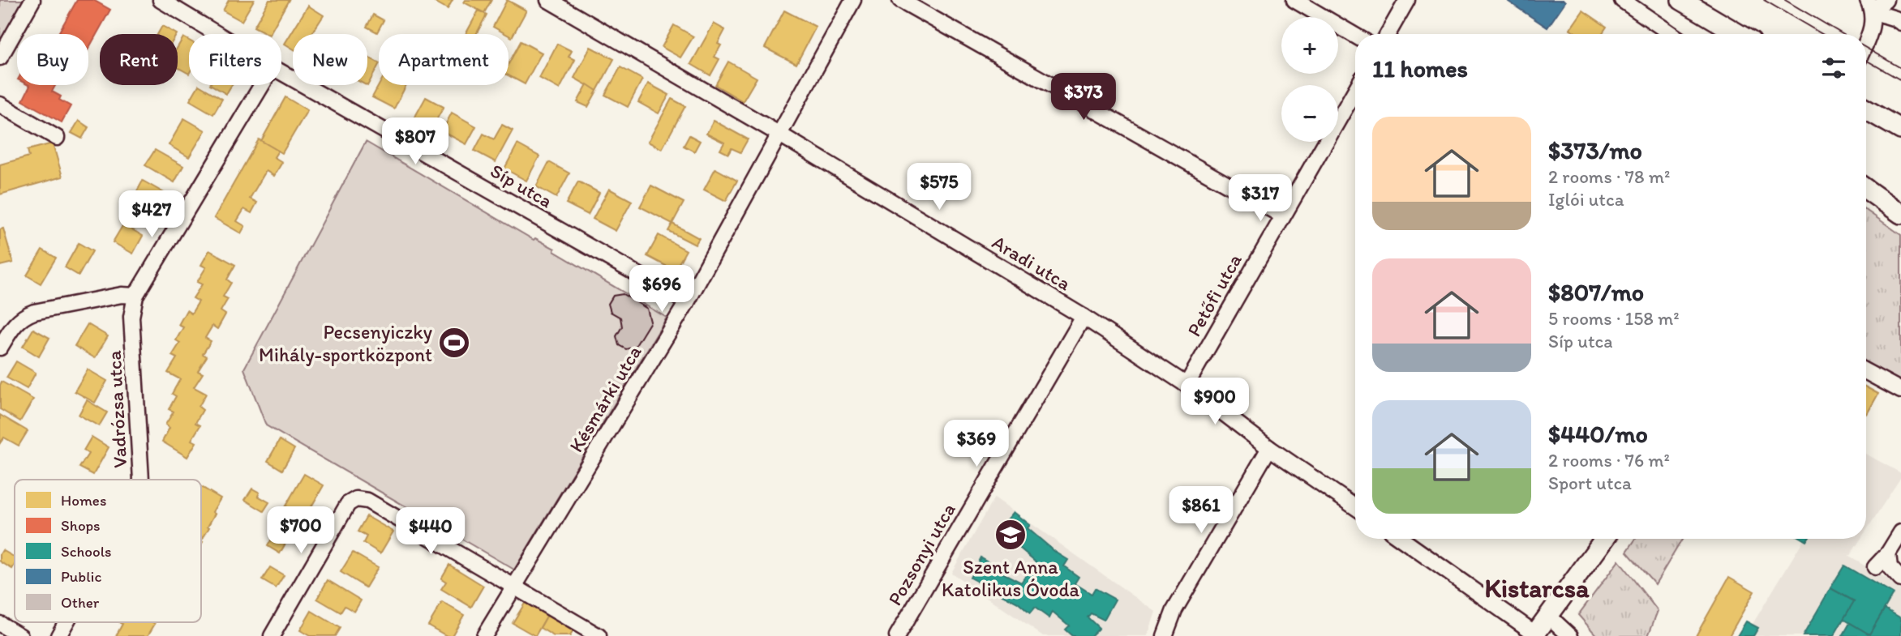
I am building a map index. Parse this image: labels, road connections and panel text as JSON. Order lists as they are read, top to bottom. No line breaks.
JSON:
{"streets":{"street":["Síp utca","Aradi utca","Petőfi utca","Késmárki utca","Vadrózsa utca","Pozsonyi utca"]},"crossings":[["Síp utca","Késmárki utca"],["Aradi utca","Petőfi utca"],["Aradi utca","Késmárki utca"],["Aradi utca","Pozsonyi utca"]],"districts":["Kistarcsa"],"places":{"sports":["Pecsenyiczky Mihály-sportközpont"],"school or university":["Szent Anna Katolikus Óvoda"]},"legend":["Homes","Shops","Schools","Public","Other"],"page":{"map_buttons":["+","−"],"chip":["Buy","Rent","Filters","New","Apartment"],"heading":"11 homes","price":["$373","$807","$575","$317","$427","$696","$900","$369","$861","$700","$440"],"list":[{"name":"$373/mo","note":"2 rooms · 78 m² · Iglói utca"},{"name":"$807/mo","note":"5 rooms · 158 m² · Síp utca"},{"name":"$440/mo","note":"2 rooms · 76 m² · Sport utca"}]}}
